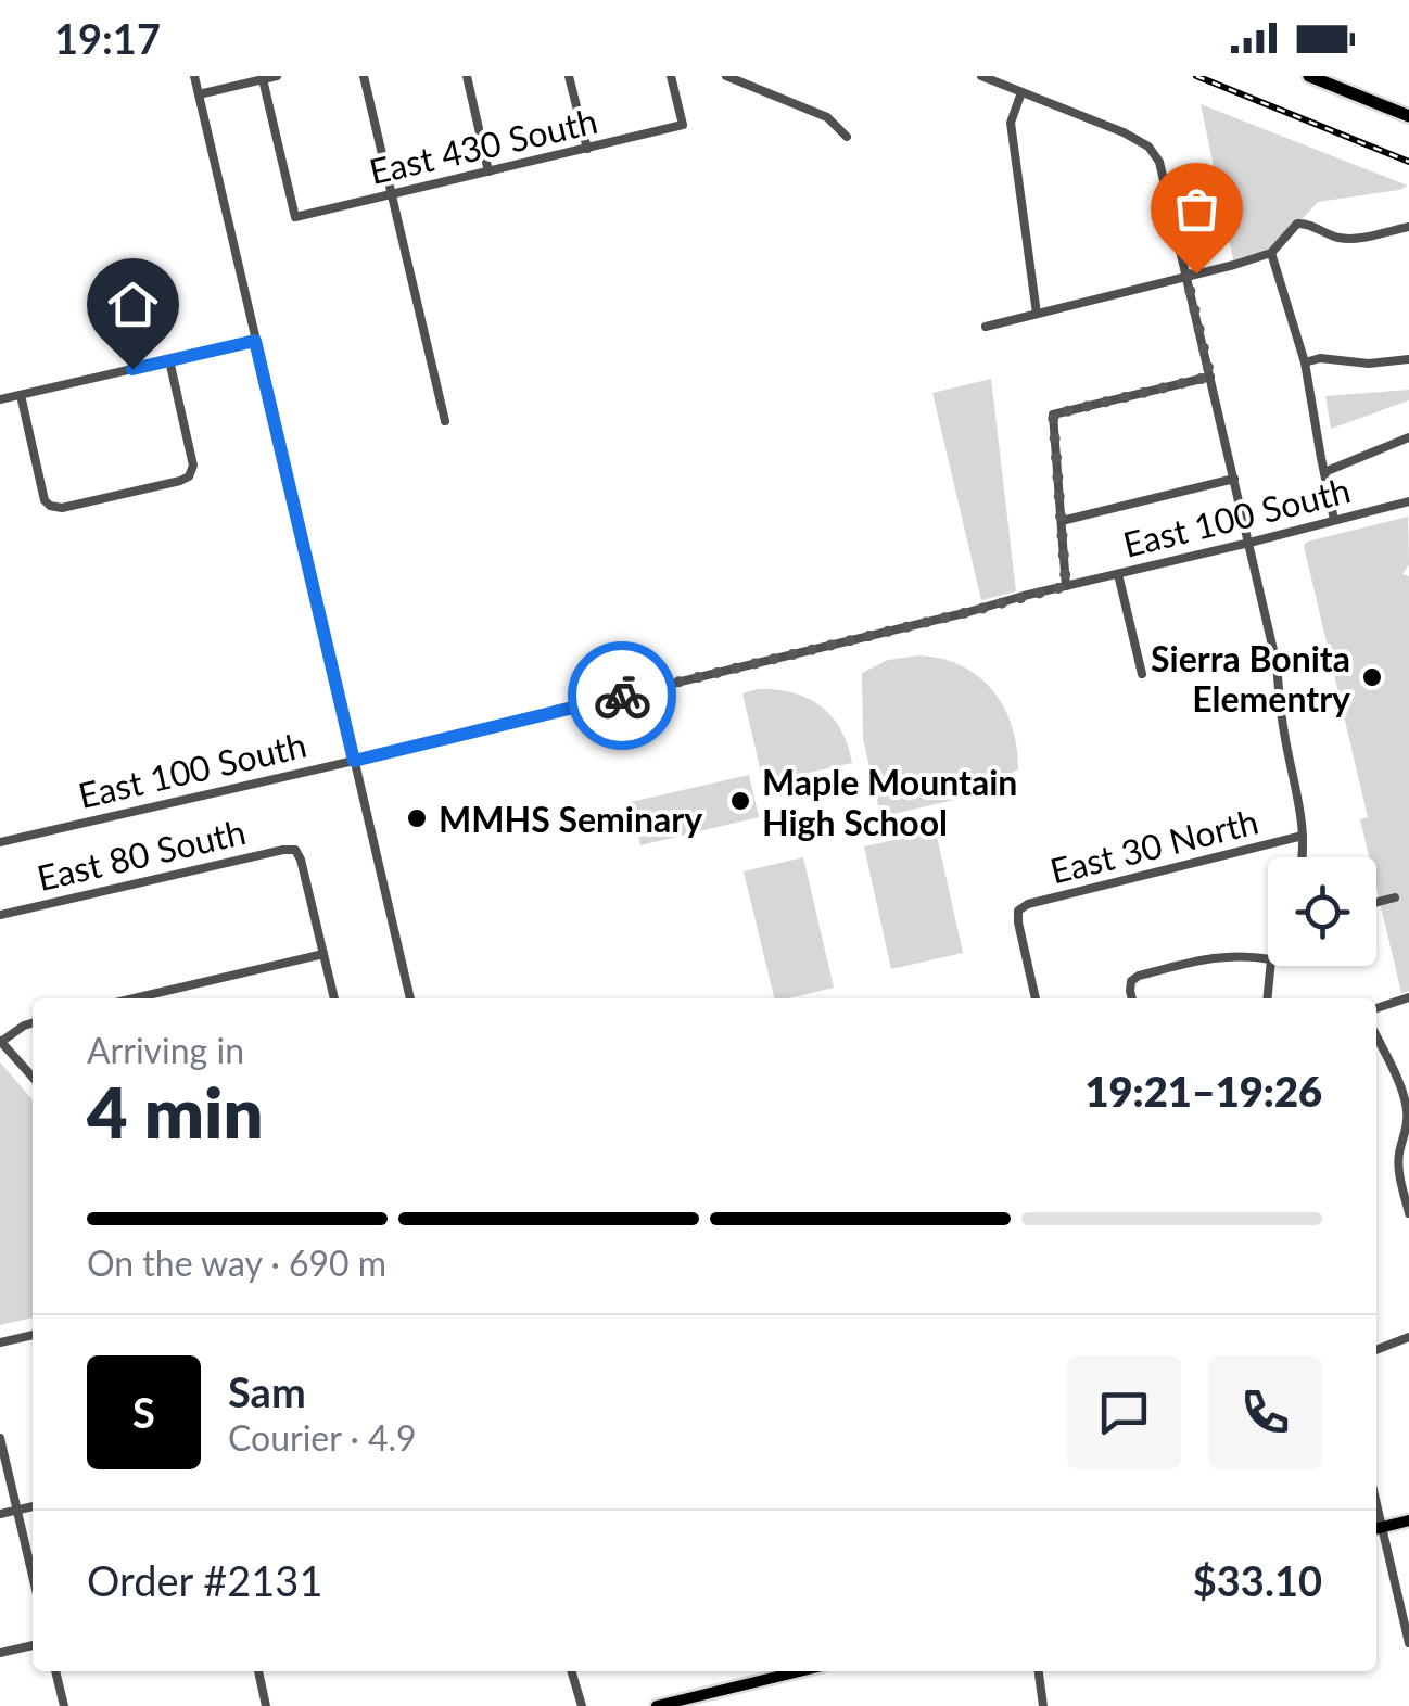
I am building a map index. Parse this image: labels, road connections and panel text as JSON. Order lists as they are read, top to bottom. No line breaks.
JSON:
{"streets":{"street":["East 430 South","East 100 South","East 30 North","East 80 South"]},"places":["Sierra Bonita Elementry","Maple Mountain High School","MMHS Seminary"],"page":{"status":"19:17","heading":["4 min","Arriving in","19:21–19:26"],"panel":["Sam","Courier · 4.9","Order #2131","$33.10"],"bar":"On the way · 690 m","round":"S"}}
